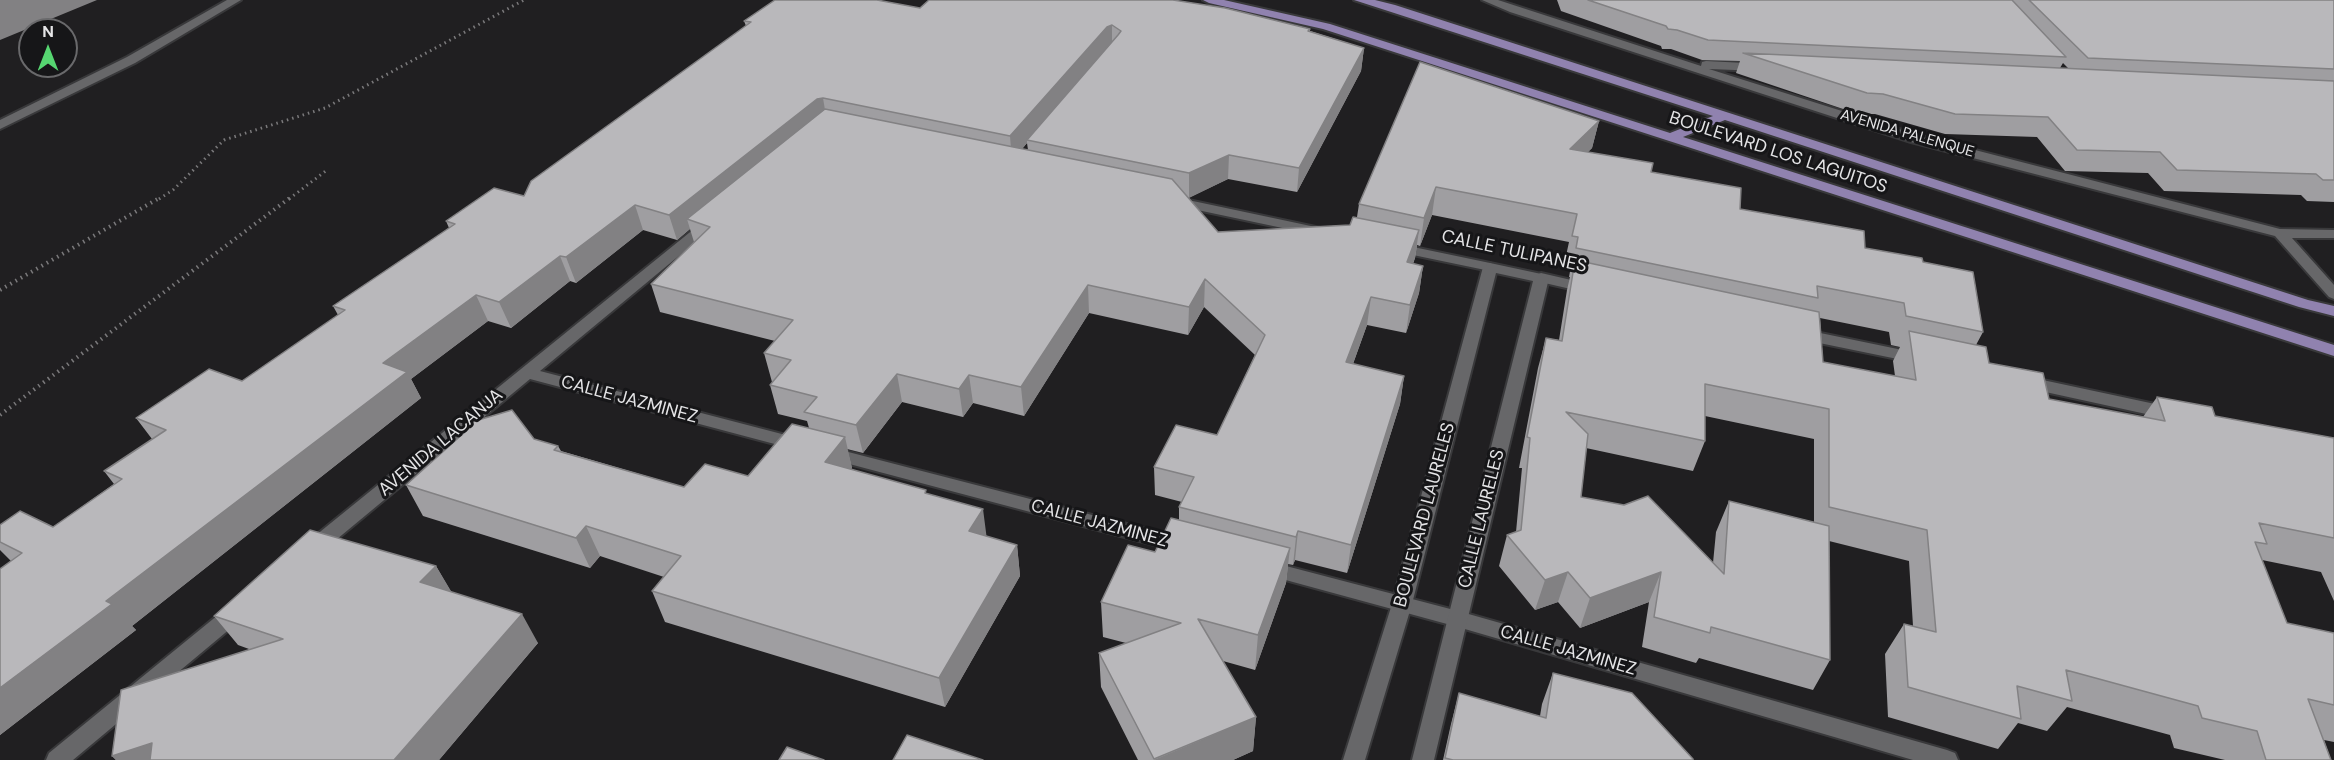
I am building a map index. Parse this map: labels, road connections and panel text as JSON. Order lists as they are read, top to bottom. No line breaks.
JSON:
{"streets":{"main road":["BOULEVARD LOS LAGUITOS"],"street":["AVENIDA PALENQUE","CALLE TULIPANES","CALLE JAZMINEZ","AVENIDA LACANJA","BOULEVARD LAURELES","CALLE LAURELES"]},"crossings":[["CALLE TULIPANES","BOULEVARD LAURELES"],["CALLE TULIPANES","CALLE LAURELES"],["CALLE JAZMINEZ","AVENIDA LACANJA"],["CALLE JAZMINEZ","BOULEVARD LAURELES"],["CALLE JAZMINEZ","CALLE LAURELES"]],"north":"top"}
